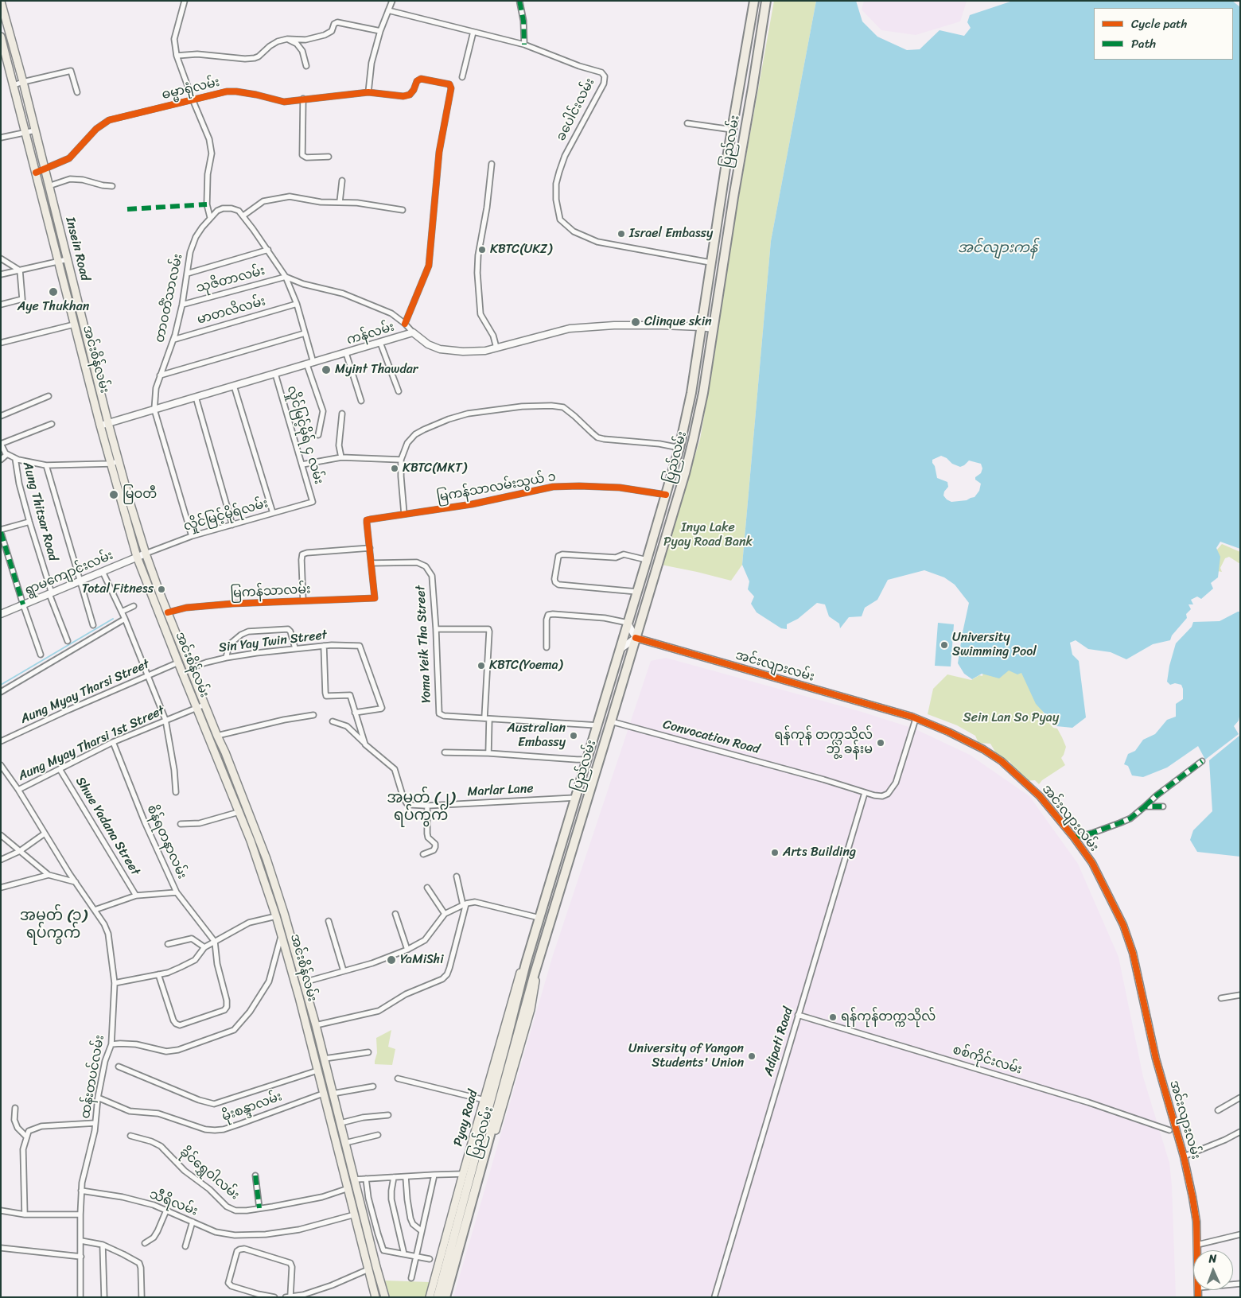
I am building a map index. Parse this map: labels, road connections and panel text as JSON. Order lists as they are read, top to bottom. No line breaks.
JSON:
{"streets":{"highway":["ပြည်လမ်း","Pyay Road"],"main road":["Insein Road","ကန်လမ်း","အင်းစိန်လမ်း","ရွာမကျောင်းလမ်း","အင်းလျားလမ်း"],"street":["ဓမ္မာရုံလမ်း","ခပေါင်းလမ်း","သုဇိတာလမ်း","တာဝတိံသာလမ်း","မာတလိလမ်း","လှိုင်မြင့်မိုရ် ၄ လမ်း","မြကန်သာလမ်းသွယ် ၁","Aung Thitsar Road","လှိုင်မြင့်မိုရ်လမ်း","မြကန်သာလမ်း","Sin Yay Twin Street","Yoma Yeik Tha Street","Aung Myay Tharsi Street","Convocation Road","Aung Myay Tharsi 1st Street","Marlar Lane","Shwe Yadana Street","စိန်ရတနာလမ်း","Adipati Road","စစ်ကိုင်းလမ်း","ထန်းတပင်လမ်း","မိုးစန္ဒာလမ်း","ခိုင်ရွှေဝါလမ်း","သီရိလမ်း"]},"crossings":[["ဓမ္မာရုံလမ်း","Insein Road"],["ဓမ္မာရုံလမ်း","အင်းစိန်လမ်း"],["ခပေါင်းလမ်း","ပြည်လမ်း"],["ပြည်လမ်း","ကန်လမ်း"],["ပြည်လမ်း","မြကန်သာလမ်းသွယ် ၁"],["ပြည်လမ်း","Yoma Yeik Tha Street"],["ပြည်လမ်း","အင်းလျားလမ်း"],["ပြည်လမ်း","Convocation Road"],["ပြည်လမ်း","Marlar Lane"],["ပြည်လမ်း","Pyay Road"],["Insein Road","ကန်လမ်း"],["Insein Road","အင်းစိန်လမ်း"],["သုဇိတာလမ်း","တာဝတိံသာလမ်း"],["တာဝတိံသာလမ်း","မာတလိလမ်း"],["တာဝတိံသာလမ်း","ကန်လမ်း"],["ကန်လမ်း","အင်းစိန်လမ်း"],["ကန်လမ်း","လှိုင်မြင့်မိုရ် ၄ လမ်း"],["အင်းစိန်လမ်း","လှိုင်မြင့်မိုရ်လမ်း"],["အင်းစိန်လမ်း","ရွာမကျောင်းလမ်း"],["အင်းစိန်လမ်း","မြကန်သာလမ်း"],["အင်းစိန်လမ်း","Sin Yay Twin Street"],["အင်းစိန်လမ်း","Aung Myay Tharsi Street"],["အင်းစိန်လမ်း","Aung Myay Tharsi 1st Street"],["အင်းစိန်လမ်း","မိုးစန္ဒာလမ်း"],["အင်းစိန်လမ်း","ခိုင်ရွှေဝါလမ်း"],["အင်းစိန်လမ်း","သီရိလမ်း"],["လှိုင်မြင့်မိုရ် ၄ လမ်း","လှိုင်မြင့်မိုရ်လမ်း"],["Aung Thitsar Road","ရွာမကျောင်းလမ်း"],["လှိုင်မြင့်မိုရ်လမ်း","ရွာမကျောင်းလမ်း"],["မြကန်သာလမ်း","Yoma Yeik Tha Street"],["အင်းလျားလမ်း","Convocation Road"],["Convocation Road","Adipati Road"],["Aung Myay Tharsi 1st Street","Shwe Yadana Street"],["Aung Myay Tharsi 1st Street","စိန်ရတနာလမ်း"],["Aung Myay Tharsi 1st Street","ထန်းတပင်လမ်း"],["Adipati Road","စစ်ကိုင်းလမ်း"],["ထန်းတပင်လမ်း","မိုးစန္ဒာလမ်း"],["ထန်းတပင်လမ်း","သီရိလမ်း"]],"districts":["အမှတ် (၂) ရပ်ကွက်","အမှတ် (၁) ရပ်ကွက်"],"water":["အင်လျားကန်"],"parks":["Inya Lake Pyay Road Bank","Sein Lan So Pyay"],"places":["Israel Embassy","KBTC(UKZ)","Aye Thukhan","Clinque skin","Myint Thawdar","KBTC(MKT)","မြဝတီ","Total Fitness","University Swimming Pool","KBTC(Yoema)","Australian Embassy","ရန်ကုန် တက္ကသိုလ် ဘွဲ့ ခန်းမ","Arts Building","YaMiShi","ရန်ကုန်တက္ကသိုလ်","University of Yangon Students' Union"],"legend":["Cycle path","Path"],"north":"top"}
